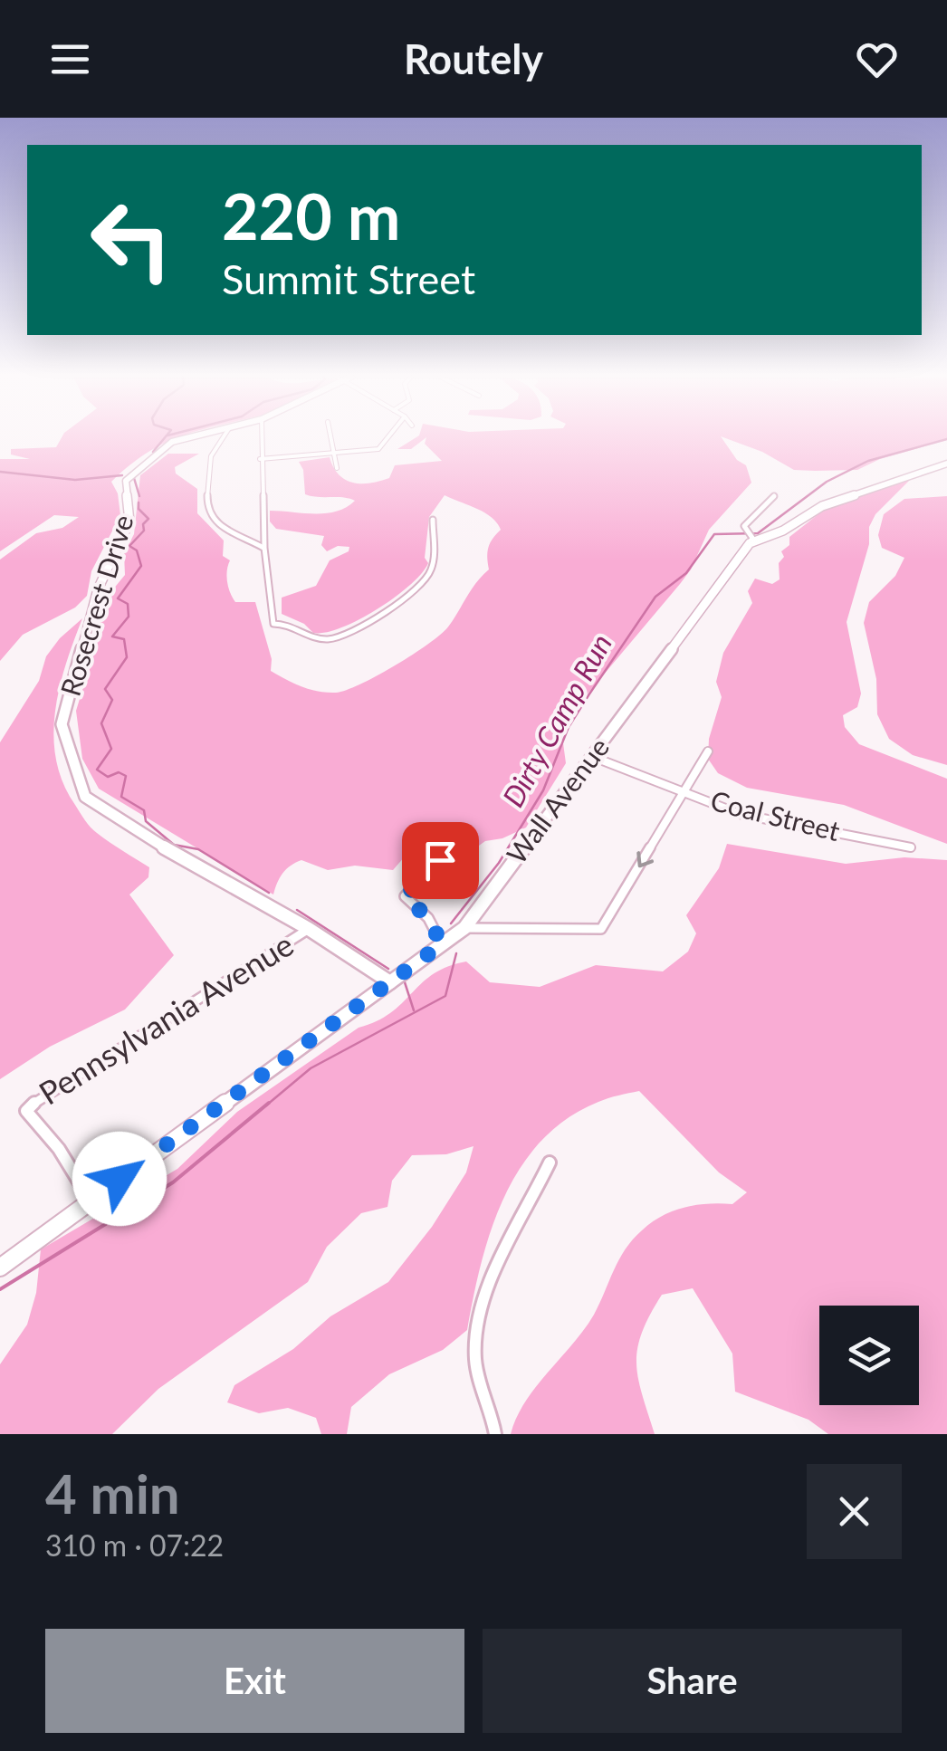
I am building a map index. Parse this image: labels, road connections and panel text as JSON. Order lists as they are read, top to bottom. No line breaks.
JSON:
{"streets":{"street":["Rosecrest Drive","Wall Avenue","Coal Street","Pennsylvania Avenue"]},"crossings":[["Rosecrest Drive","Wall Avenue"],["Rosecrest Drive","Pennsylvania Avenue"],["Wall Avenue","Coal Street"],["Wall Avenue","Pennsylvania Avenue"]],"water":["Dirty Camp Run"],"page":{"header":"Routely","turn":["220 m","Summit Street"],"heading":["4 min","310 m · 07:22"],"buttons":["Exit","Share"]}}
